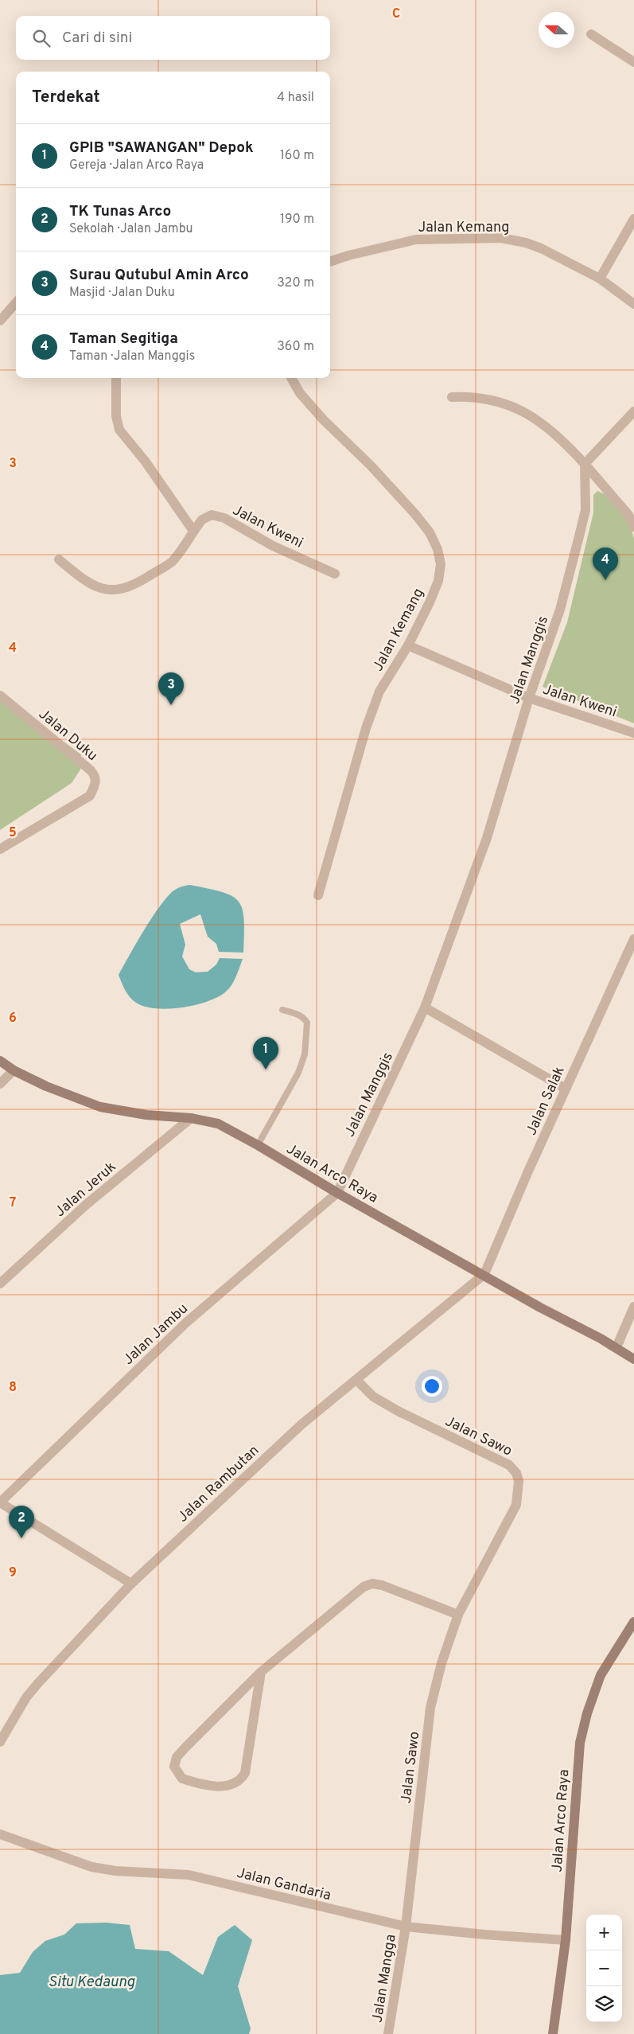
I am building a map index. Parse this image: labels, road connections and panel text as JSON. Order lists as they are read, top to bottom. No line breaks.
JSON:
{"streets":{"main road":["Jalan Arco Raya"],"street":["Jalan Kemang","Jalan Kweni","Jalan Manggis","Jalan Duku","Jalan Salak","Jalan Jeruk","Jalan Jambu","Jalan Sawo","Jalan Rambutan","Jalan Gandaria","Jalan Mangga"]},"crossings":[["Jalan Kemang","Jalan Kweni"],["Jalan Kweni","Jalan Manggis"],["Jalan Manggis","Jalan Arco Raya"],["Jalan Manggis","Jalan Jambu"],["Jalan Salak","Jalan Arco Raya"],["Jalan Salak","Jalan Rambutan"],["Jalan Arco Raya","Jalan Jeruk"],["Jalan Arco Raya","Jalan Jambu"],["Jalan Arco Raya","Jalan Rambutan"],["Jalan Arco Raya","Jalan Gandaria"],["Jalan Jambu","Jalan Rambutan"],["Jalan Sawo","Jalan Rambutan"],["Jalan Sawo","Jalan Gandaria"],["Jalan Sawo","Jalan Mangga"],["Jalan Gandaria","Jalan Mangga"]],"water":["Situ Kedaung"],"north":"left","page":{"search":"Cari di sini","heading":["Terdekat","4 hasil"],"list":[{"mark":"1","name":"GPIB \"SAWANGAN\" Depok","note":"Gereja · Jalan Arco Raya","value":"160 m"},{"mark":"2","name":"TK Tunas Arco","note":"Sekolah · Jalan Jambu","value":"190 m"},{"mark":"3","name":"Surau Qutubul Amin Arco","note":"Masjid · Jalan Duku","value":"320 m"},{"mark":"4","name":"Taman Segitiga","note":"Taman · Jalan Manggis","value":"360 m"}],"pins":["4","3","1","2"],"map_buttons":["+","−"]},"grid":{"columns":["C"],"rows":["3","4","5","6","7","8","9"]}}
